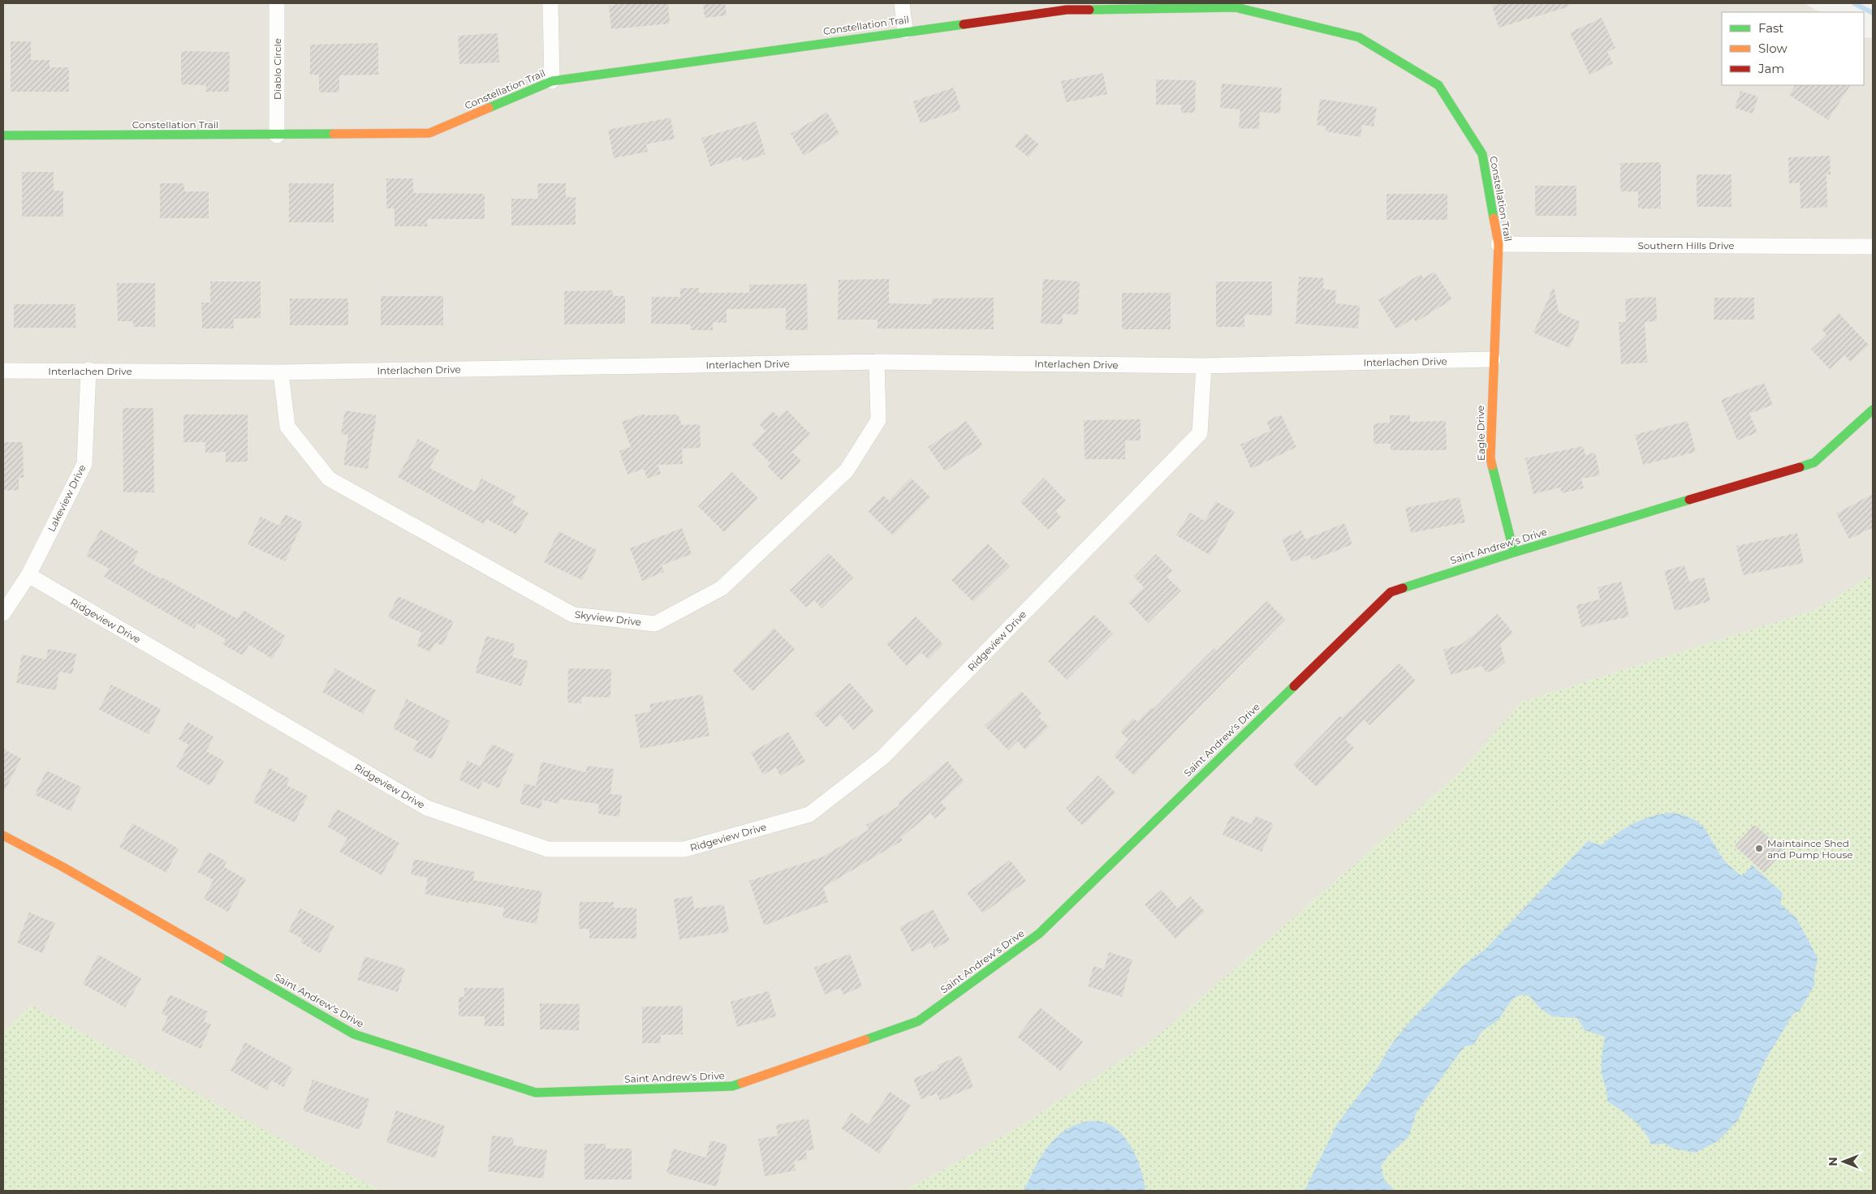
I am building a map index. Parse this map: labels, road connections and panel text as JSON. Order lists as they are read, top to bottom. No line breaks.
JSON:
{"streets":{"street":["Constellation Trail","Diablo Circle","Southern Hills Drive","Interlachen Drive","Eagle Drive","Lakeview Drive","Saint Andrew's Drive","Skyview Drive","Ridgeview Drive"]},"crossings":[["Constellation Trail","Diablo Circle"],["Constellation Trail","Southern Hills Drive"],["Constellation Trail","Interlachen Drive"],["Constellation Trail","Eagle Drive"],["Interlachen Drive","Eagle Drive"],["Interlachen Drive","Lakeview Drive"],["Interlachen Drive","Skyview Drive"],["Interlachen Drive","Ridgeview Drive"],["Eagle Drive","Saint Andrew's Drive"],["Lakeview Drive","Ridgeview Drive"]],"places":["Maintaince Shed and Pump House"],"legend":["Fast","Slow","Jam"],"north":"left"}
